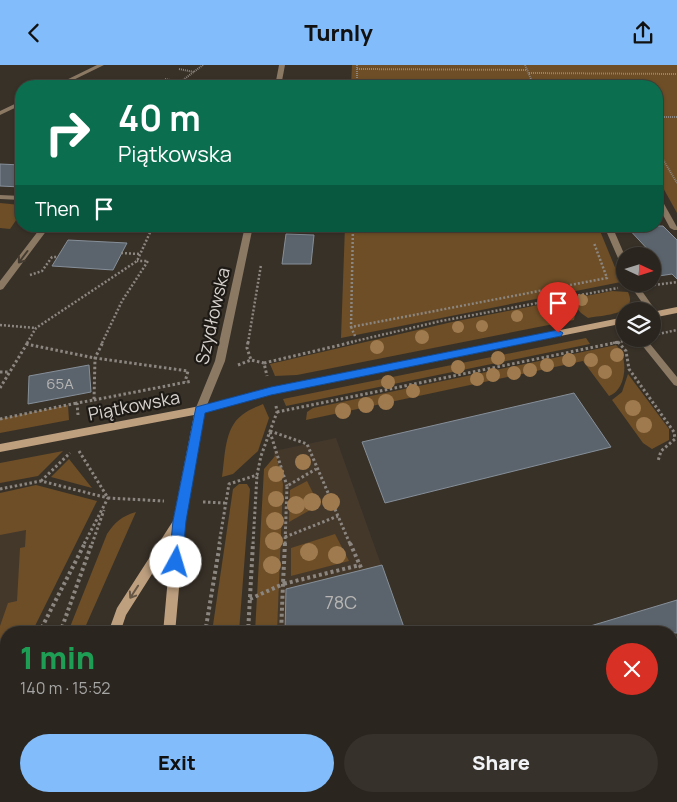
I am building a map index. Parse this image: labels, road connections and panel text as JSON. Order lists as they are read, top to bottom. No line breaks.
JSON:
{"streets":{"street":["Szydłowska","Piątkowska"]},"crossings":[["Szydłowska","Piątkowska"]],"house_numbers":["65A","78C"],"north":"right","page":{"header":"Turnly","turn":["40 m","Piątkowska"],"then":"Then","heading":["1 min","140 m · 15:52"],"buttons":["Exit","Share"]}}
